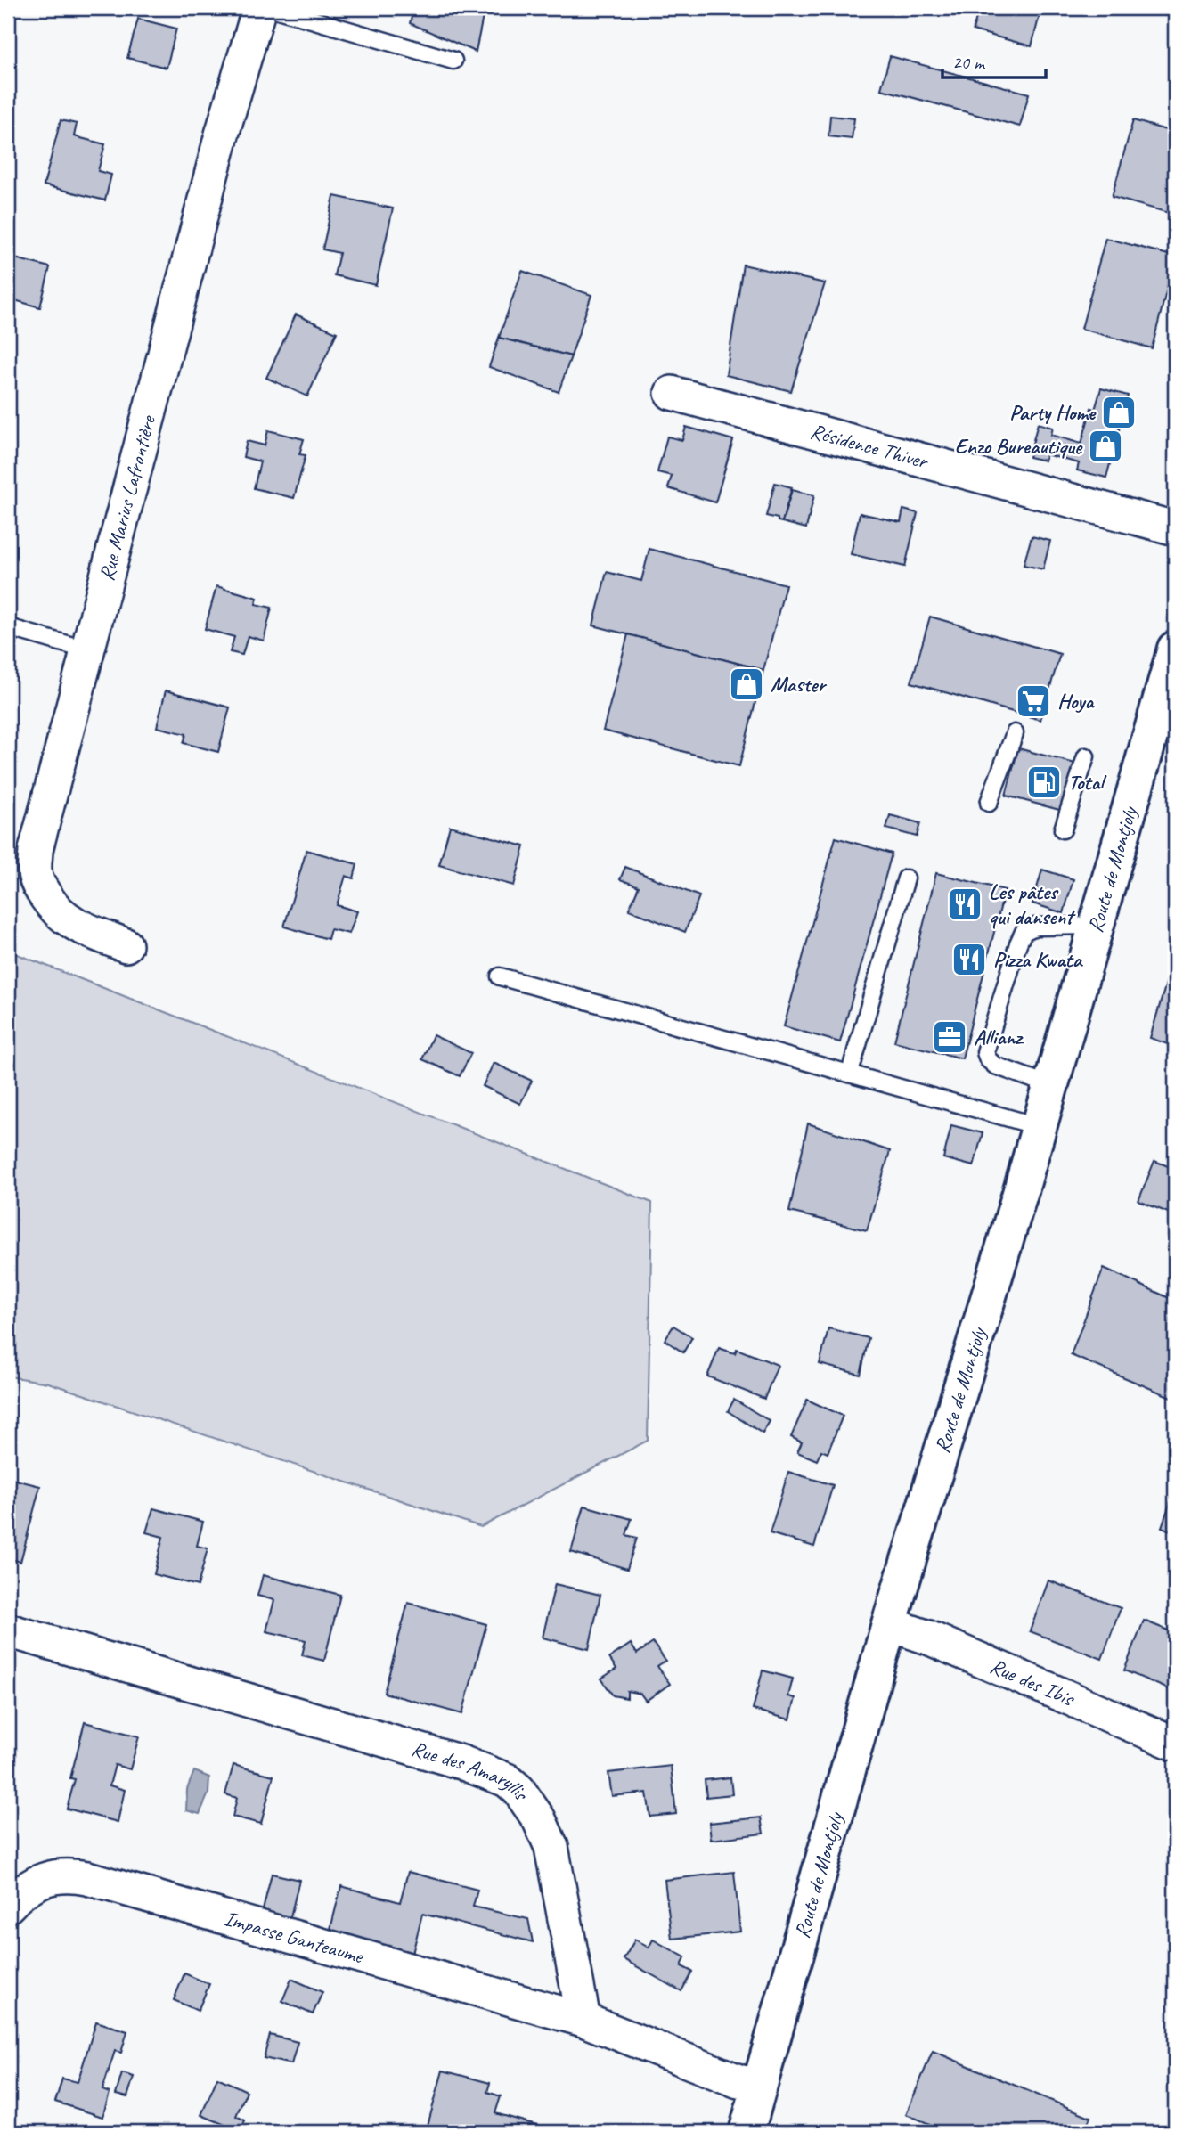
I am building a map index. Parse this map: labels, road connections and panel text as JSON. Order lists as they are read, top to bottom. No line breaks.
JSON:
{"streets":{"main road":["Route de Montjoly"],"street":["Résidence Thiver","Rue Marius Lafrontière","Rue des Ibis","Rue des Amaryllis","Impasse Ganteaume"]},"crossings":[["Route de Montjoly","Rue des Ibis"],["Rue des Amaryllis","Impasse Ganteaume"]],"places":{"shop":["Party Home","Enzo Bureautique","Master"],"supermarket":["Hoya"],"fuel station":["Total"],"restaurant":["Les pâtes qui dansent","Pizza Kwata"],"office":["Allianz"]},"scale_bar":"20 m"}
